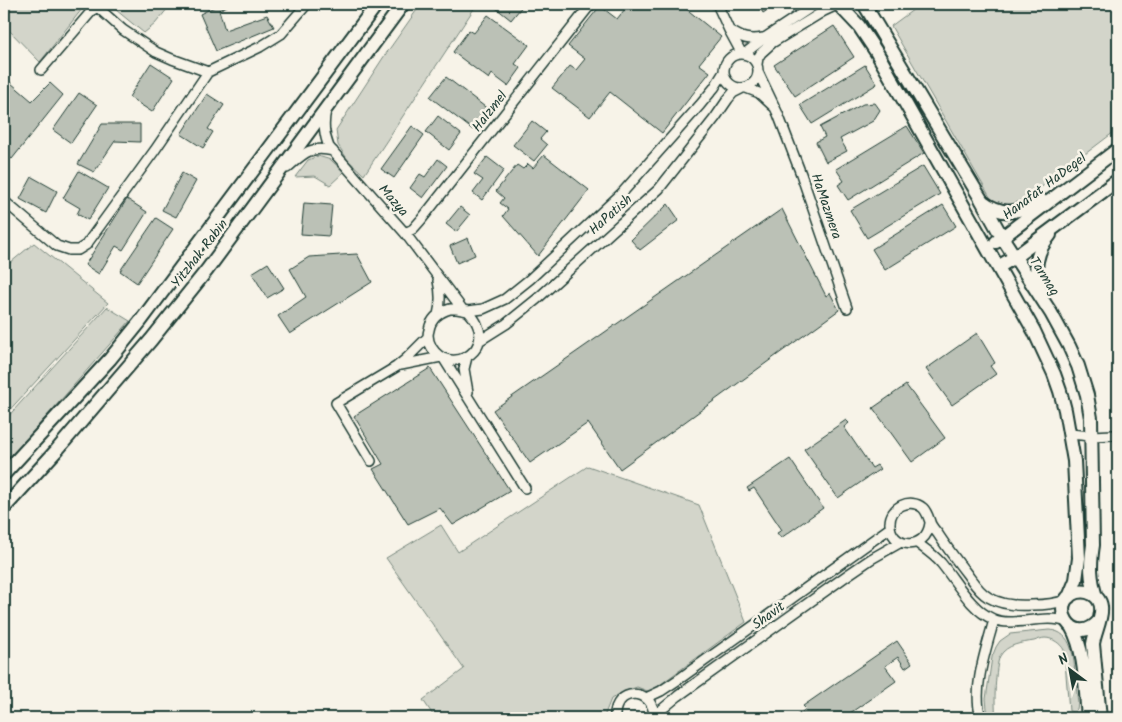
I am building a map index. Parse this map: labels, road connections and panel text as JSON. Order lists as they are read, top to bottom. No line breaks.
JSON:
{"streets":{"main road":["Hanafat HaDegel","Yitzhak Rabin","Tarmag"],"street":["HaIzmel","Mazya","HaMazmera","HaPatish","Shavit"]},"crossings":[["HaIzmel","Mazya"],["Hanafat HaDegel","Tarmag"],["Mazya","HaPatish"],["Mazya","Yitzhak Rabin"],["HaMazmera","HaPatish"]],"north":"top left"}
